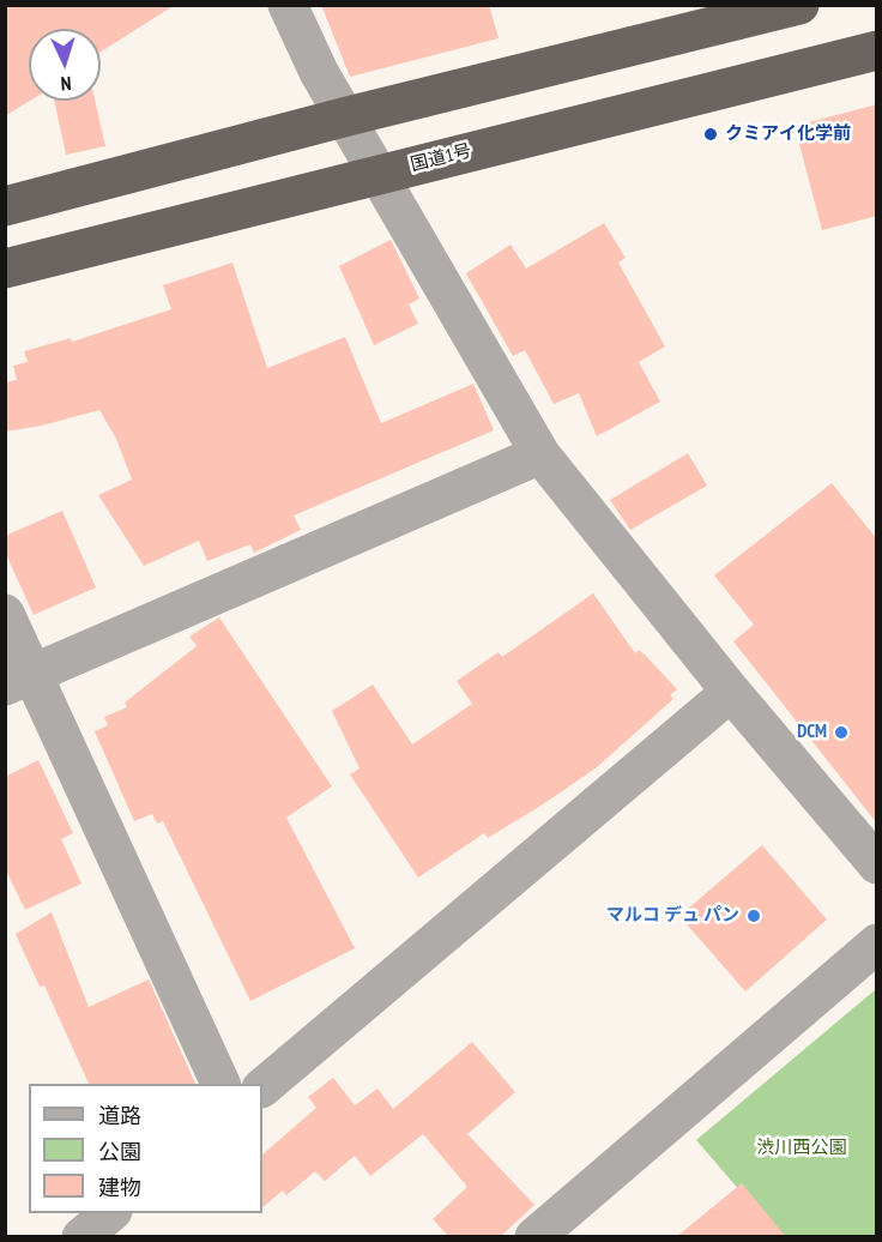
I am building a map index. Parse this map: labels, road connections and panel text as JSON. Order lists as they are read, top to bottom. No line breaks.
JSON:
{"streets":{"highway":["国道1号"]},"parks":["渋川西公園"],"places":["クミアイ化学前","DCM","マルコ デュ パン"],"legend":["道路","公園","建物"],"north":"bottom"}
